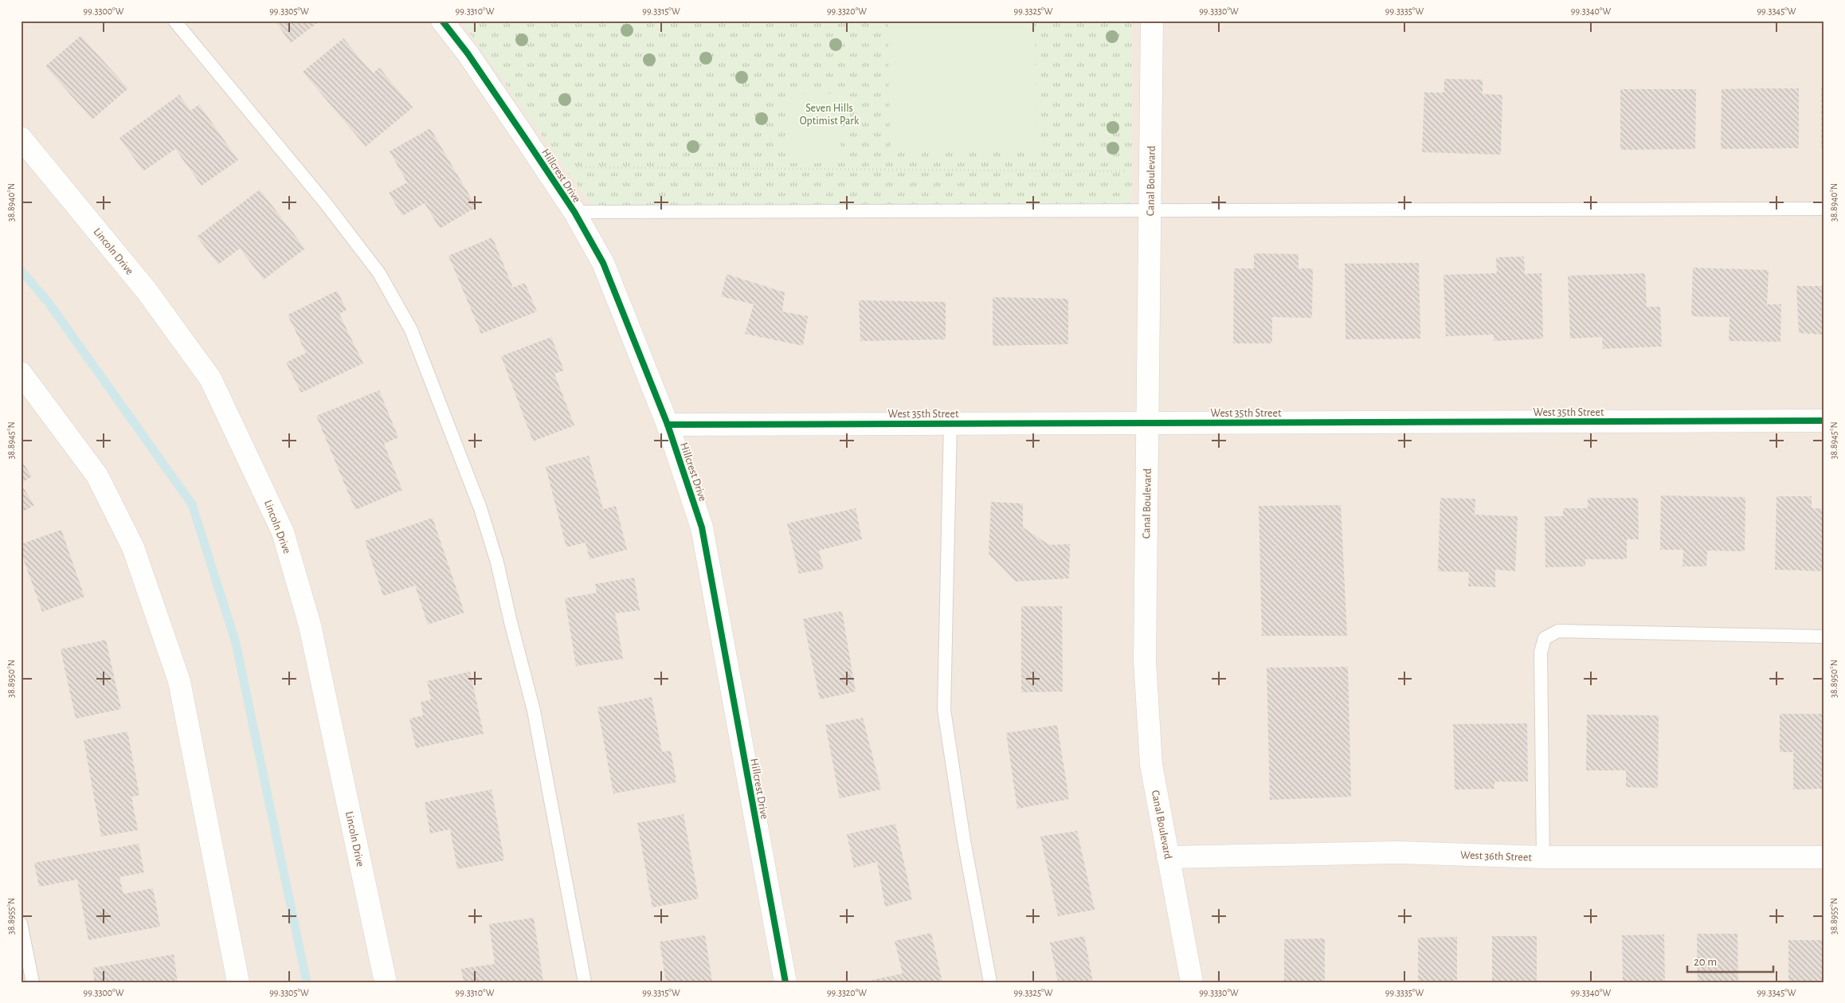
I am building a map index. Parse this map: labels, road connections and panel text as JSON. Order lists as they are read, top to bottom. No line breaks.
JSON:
{"streets":{"street":["Hillcrest Drive","Canal Boulevard","Lincoln Drive","West 35th Street","West 36th Street"]},"crossings":[["Hillcrest Drive","West 35th Street"],["Canal Boulevard","West 35th Street"],["Canal Boulevard","West 36th Street"]],"parks":["Seven Hills Optimist Park"],"scale_bar":"20 m","coordinates":["99.3300°W","99.3305°W","99.3310°W","99.3315°W","99.3320°W","99.3325°W","99.3330°W","99.3335°W","99.3340°W","99.3345°W","38.8940°N","38.8945°N","38.8950°N","38.8955°N"]}
